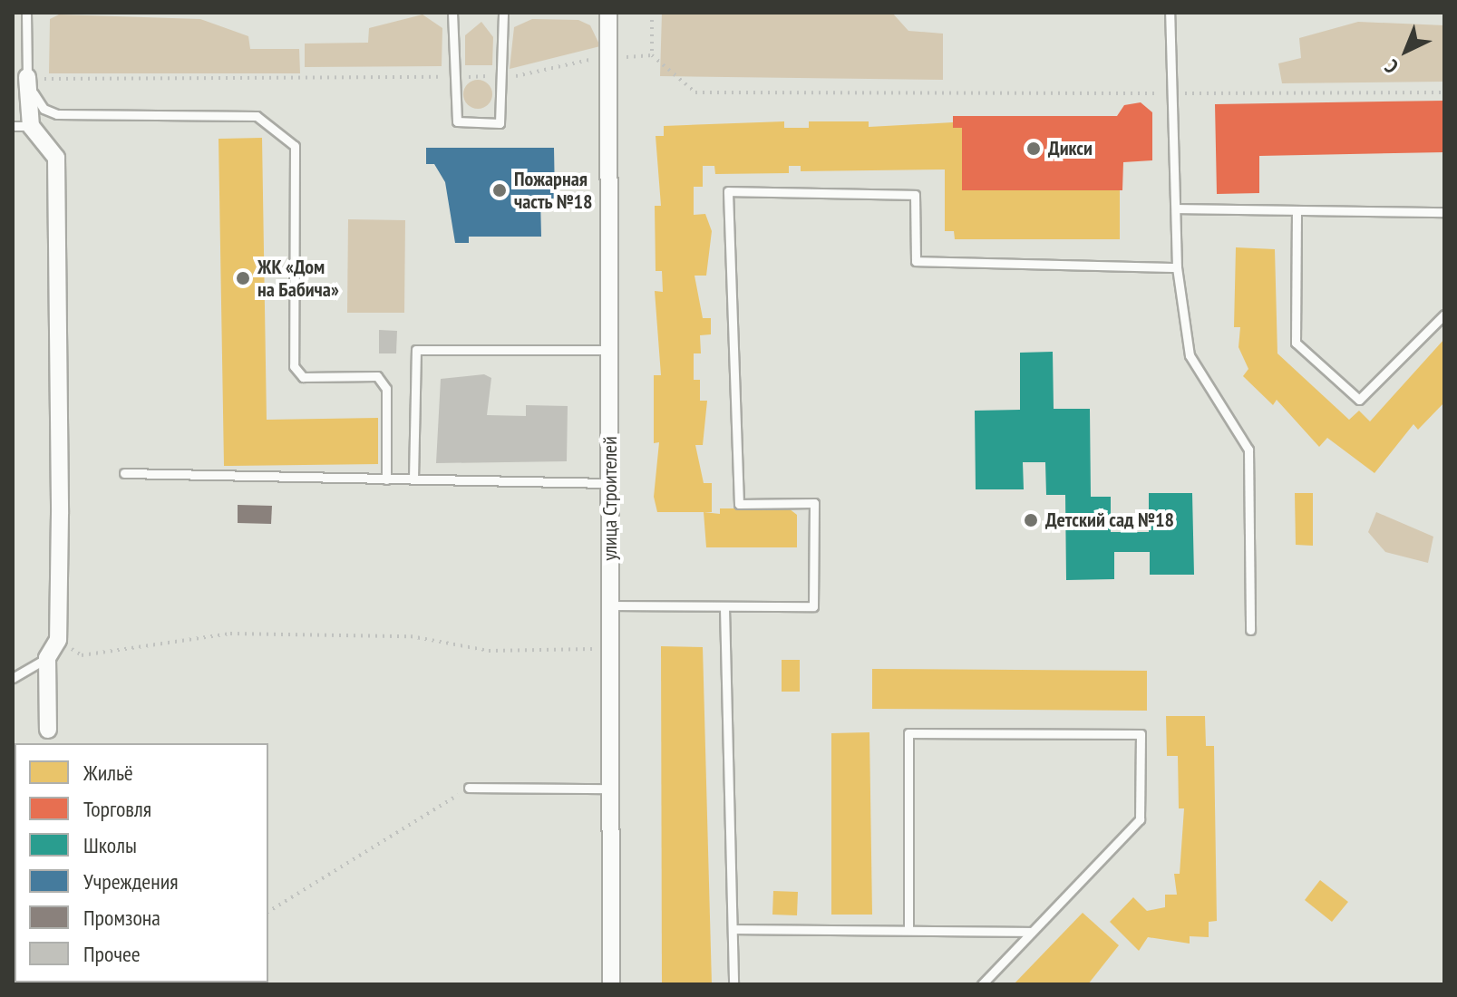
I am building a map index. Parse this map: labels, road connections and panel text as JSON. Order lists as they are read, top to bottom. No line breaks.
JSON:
{"streets":{"street":["улица Строителей"]},"places":["Дикси","Пожарная часть №18","ЖК «Дом на Бабича»","Детский сад №18"],"legend":["Жильё","Торговля","Школы","Учреждения","Промзона","Прочее"],"north":"bottom left"}
